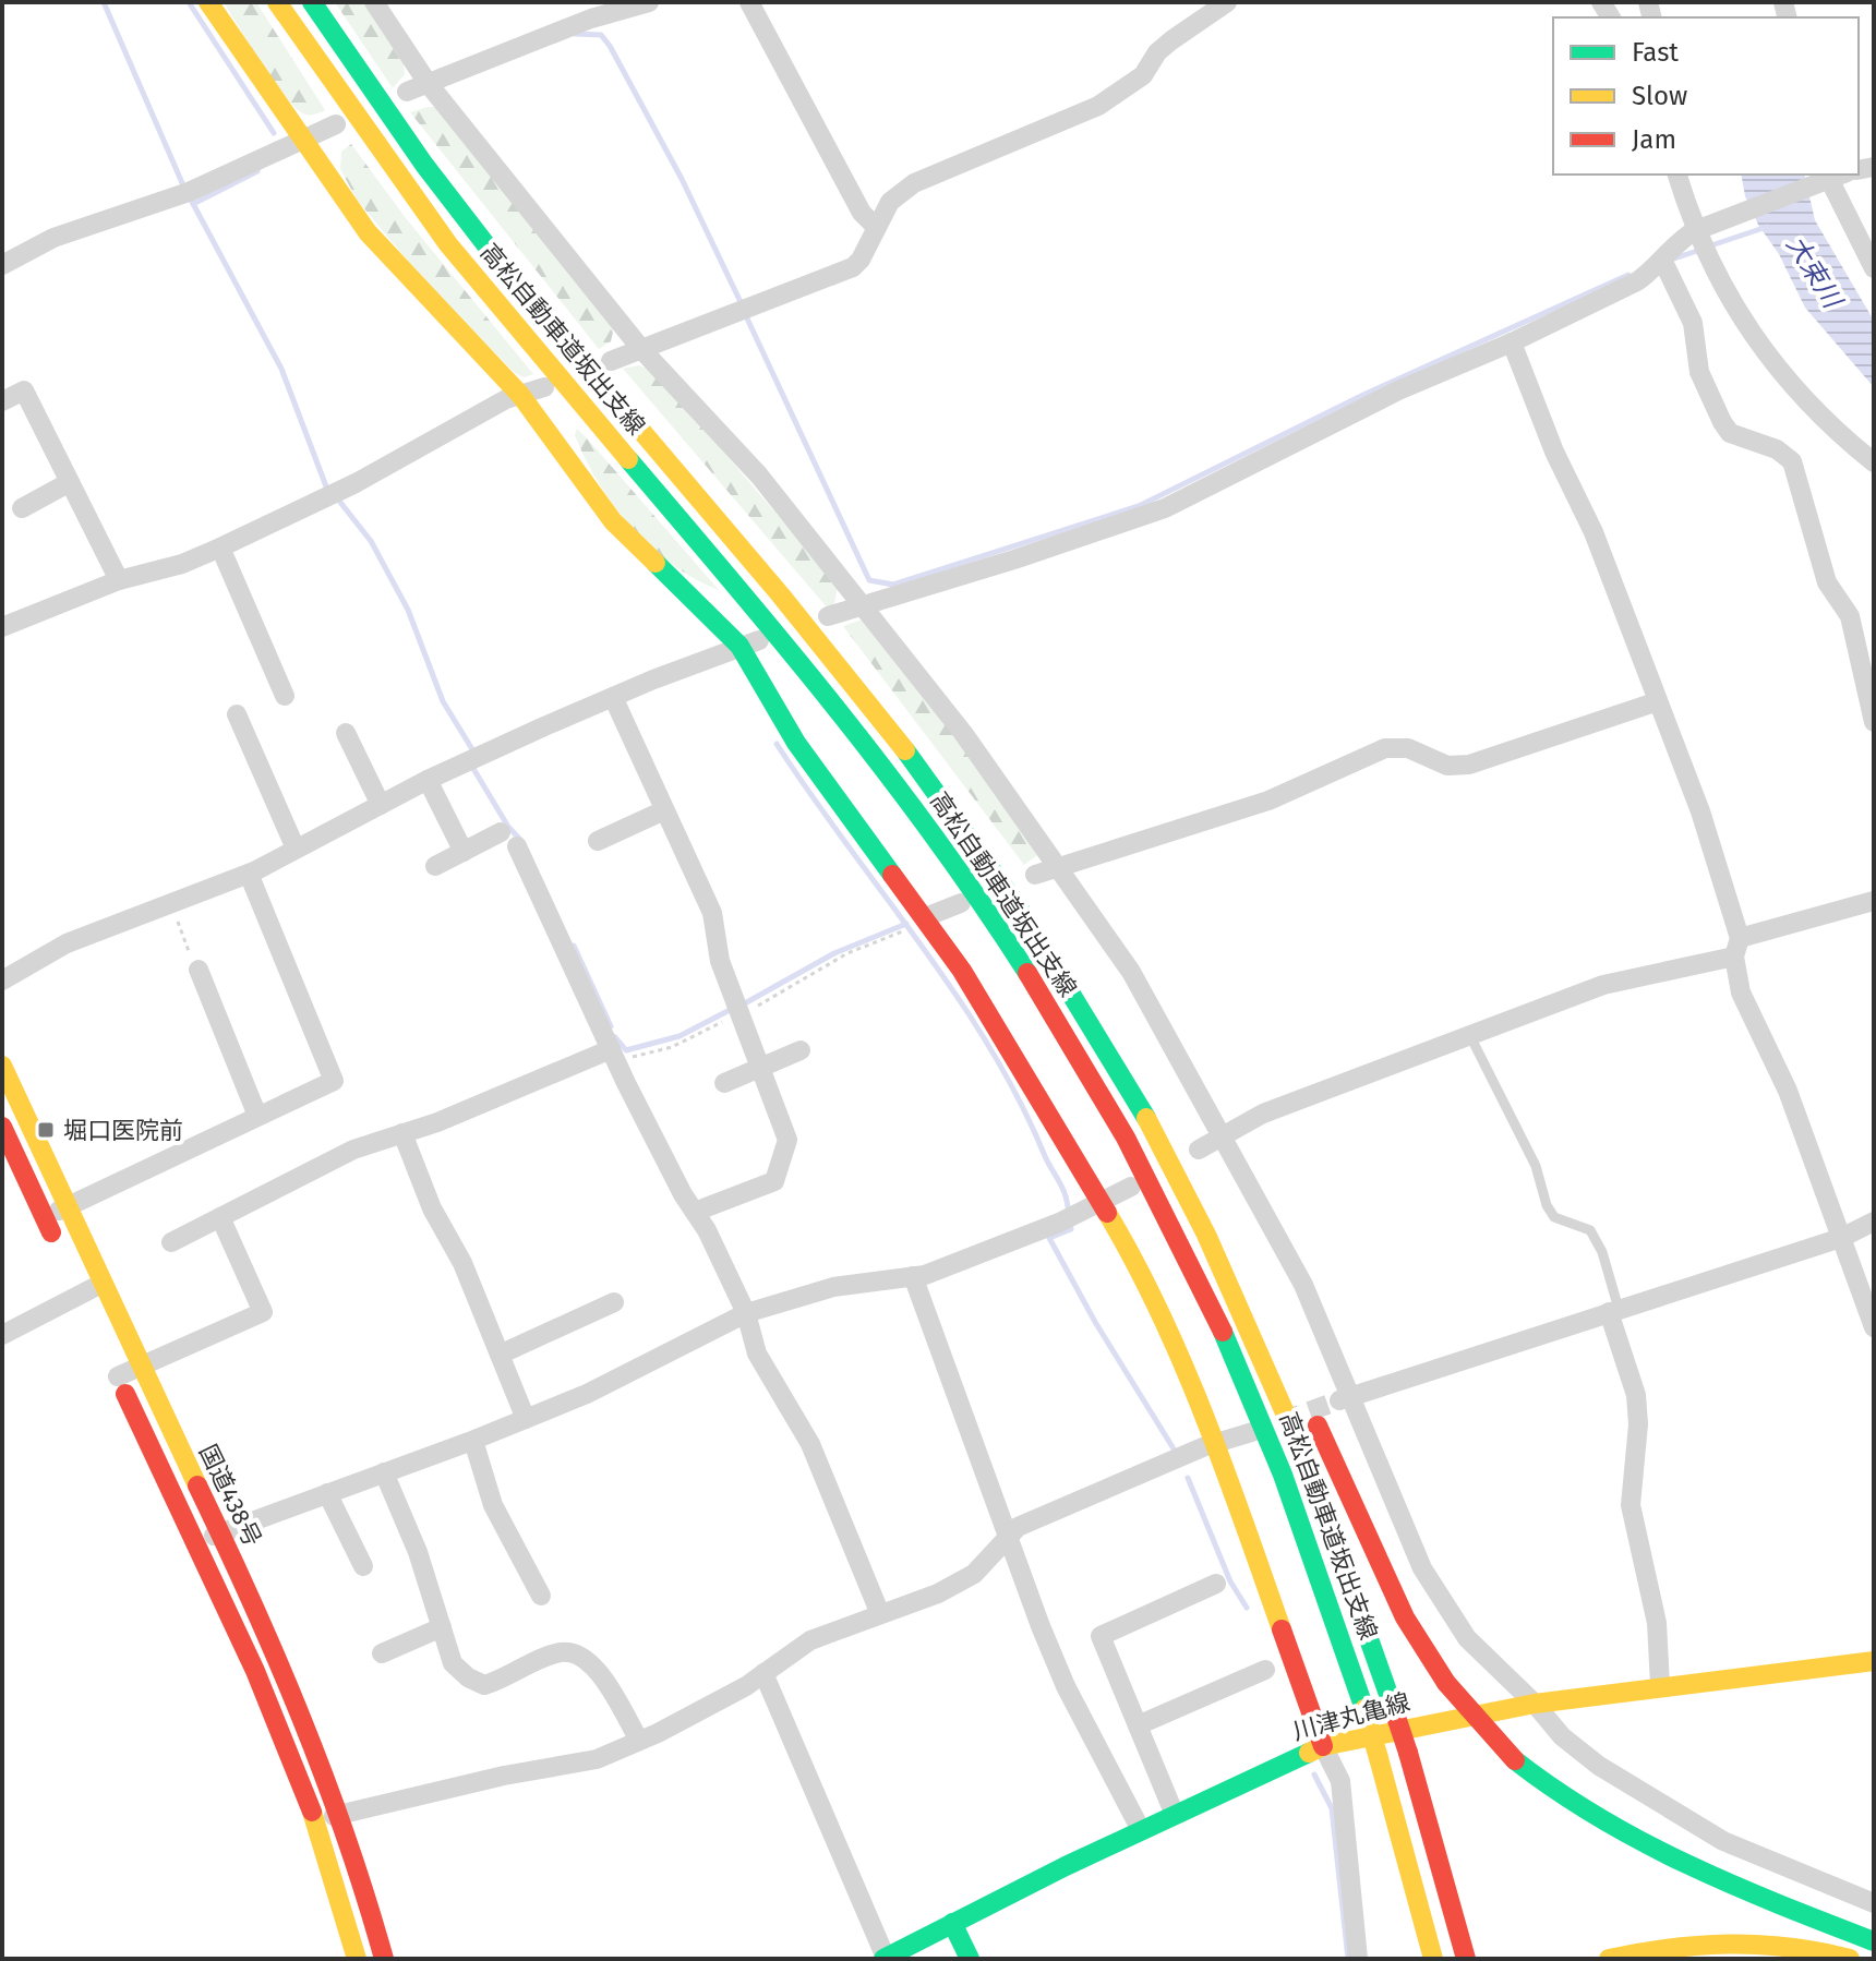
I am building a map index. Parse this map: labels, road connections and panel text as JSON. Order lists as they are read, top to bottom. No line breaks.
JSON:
{"streets":{"main road":["高松自動車道坂出支線","国道438号","川津丸亀線"]},"water":["大束川"],"places":{"transit":["堀口医院前"]},"legend":["Fast","Slow","Jam"]}
